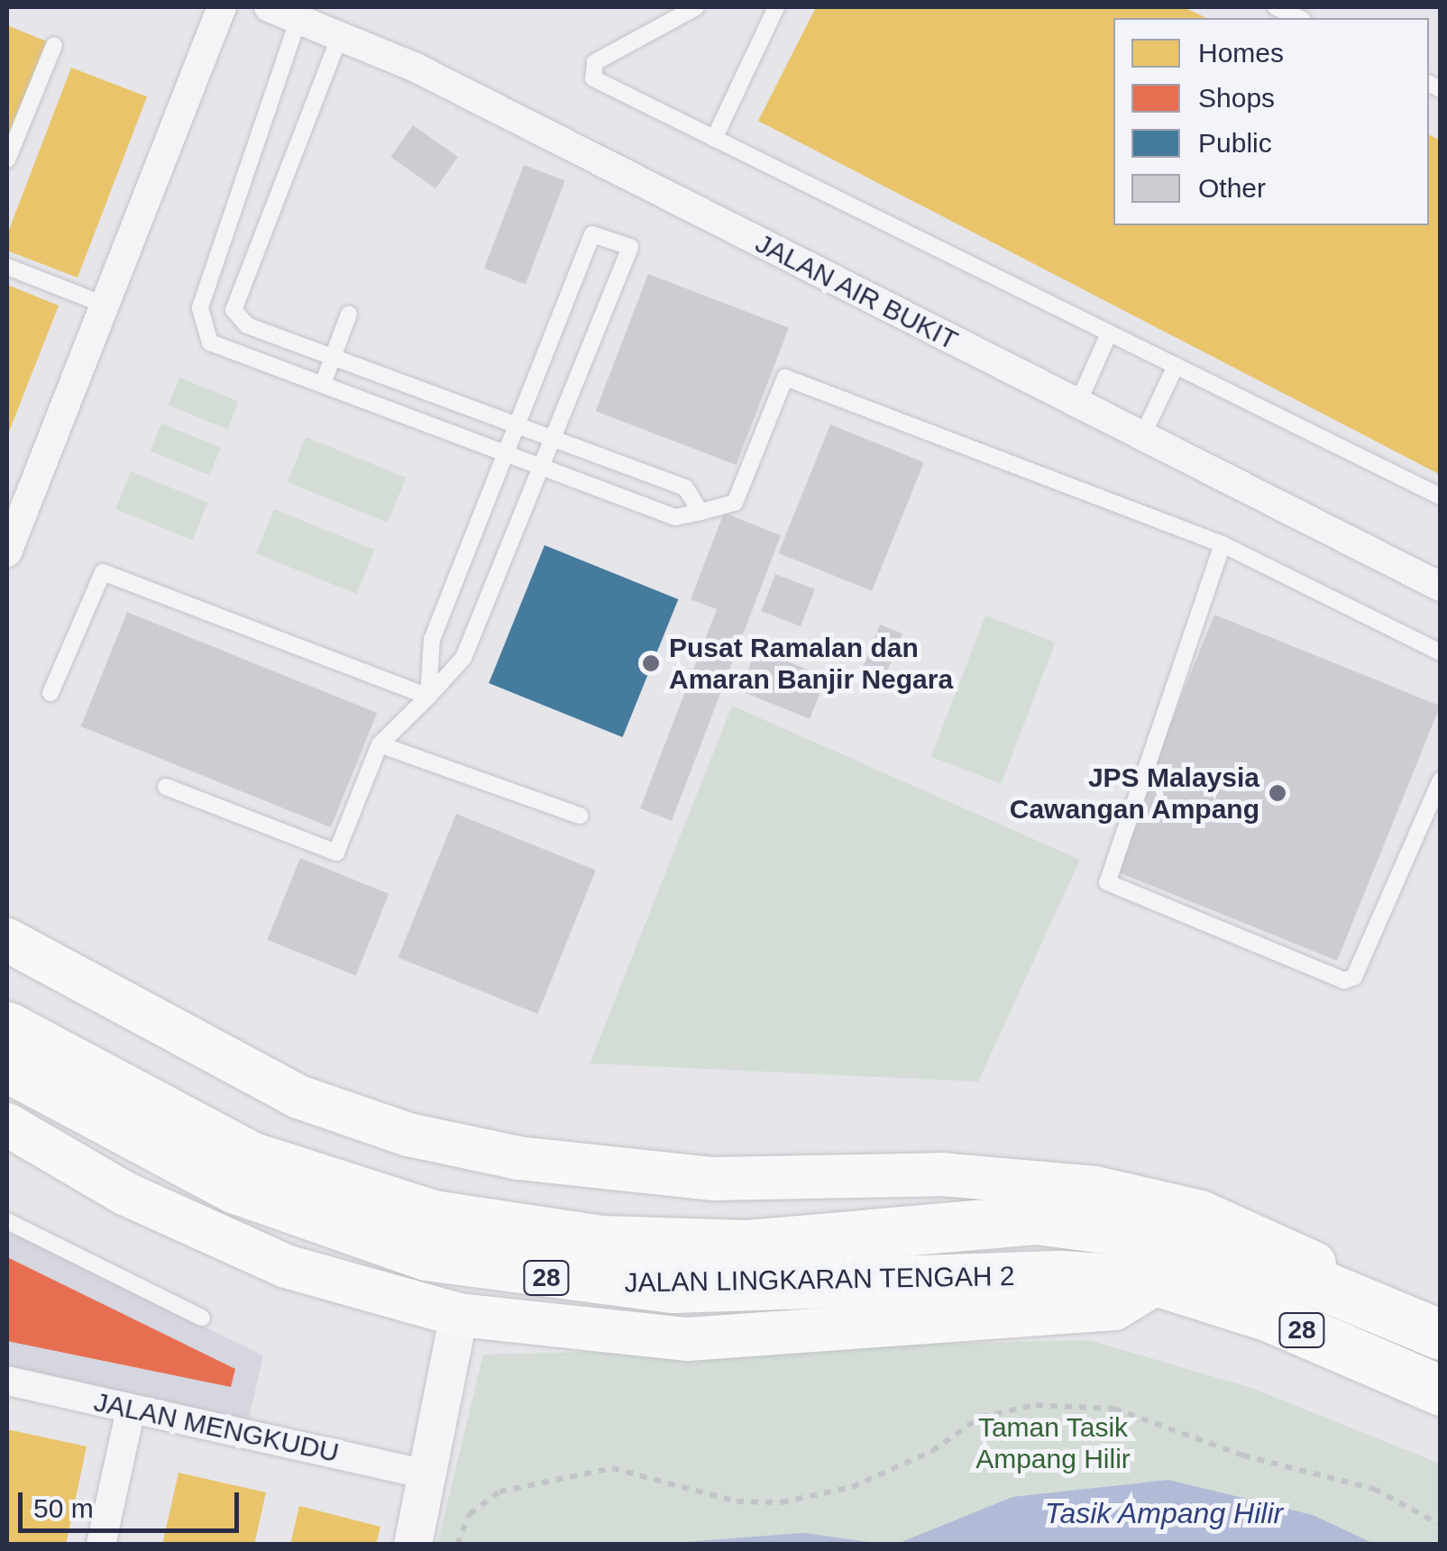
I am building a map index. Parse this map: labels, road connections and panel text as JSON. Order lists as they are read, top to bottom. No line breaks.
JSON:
{"streets":{"highway":["28","JALAN LINGKARAN TENGAH 2"],"street":["JALAN AIR BUKIT","JALAN MENGKUDU"]},"water":["Tasik Ampang Hilir"],"parks":["Taman Tasik Ampang Hilir"],"places":["Pusat Ramalan dan Amaran Banjir Negara","JPS Malaysia Cawangan Ampang"],"legend":["Homes","Shops","Public","Other"],"scale_bar":"50 m"}
